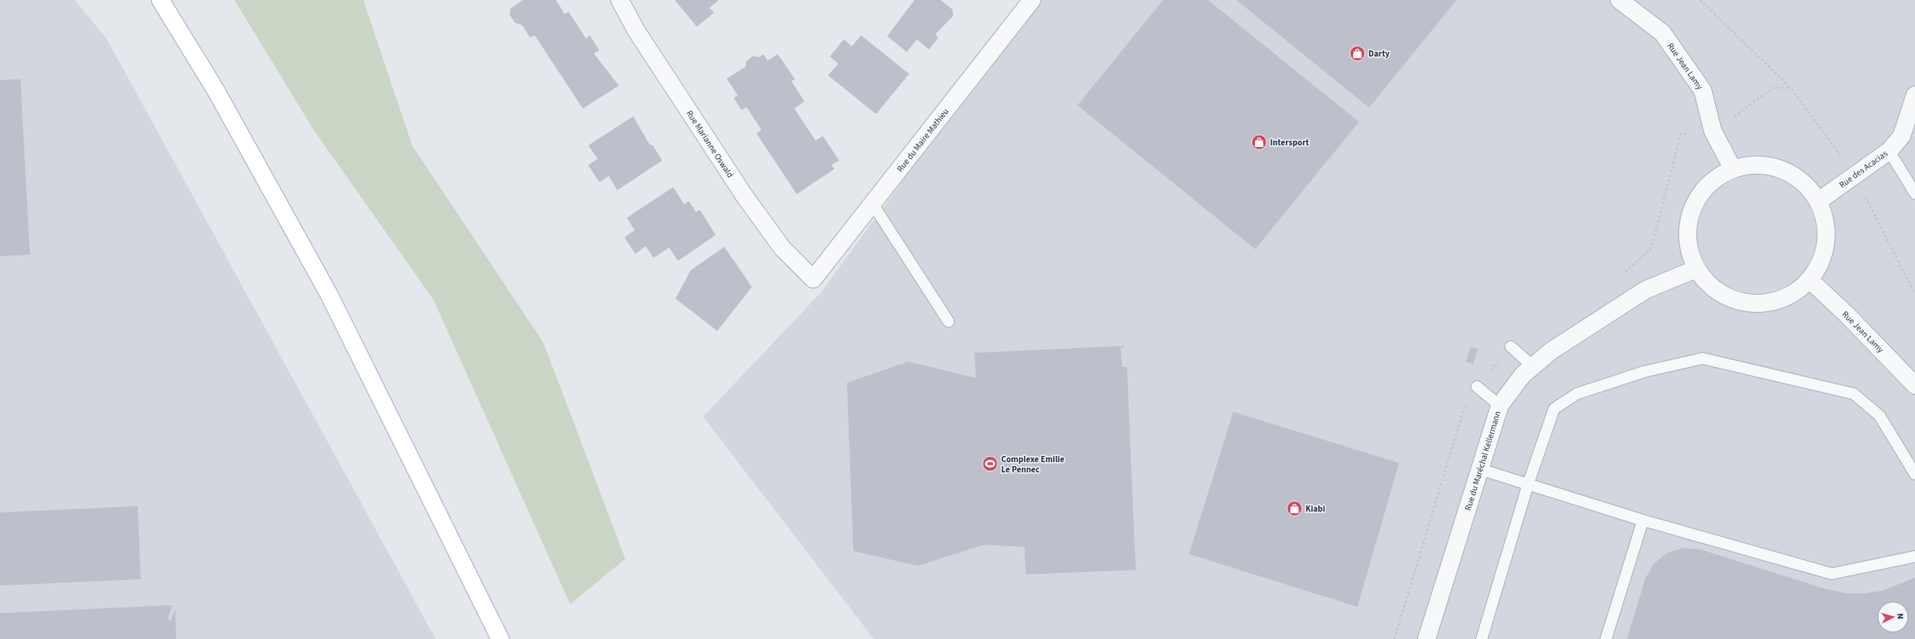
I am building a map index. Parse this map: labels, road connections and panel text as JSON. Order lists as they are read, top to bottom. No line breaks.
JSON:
{"streets":{"street":["Rue Jean Lamy","Rue du Maire Mathieu","Rue Marianne Oswald","Rue des Acacias","Rue du Maréchal Kellermann"]},"crossings":[["Rue du Maire Mathieu","Rue Marianne Oswald"]],"places":{"shop":["Darty","Intersport","Kiabi"],"sports":["Complexe Emilie Le Pennec"]},"north":"right"}
